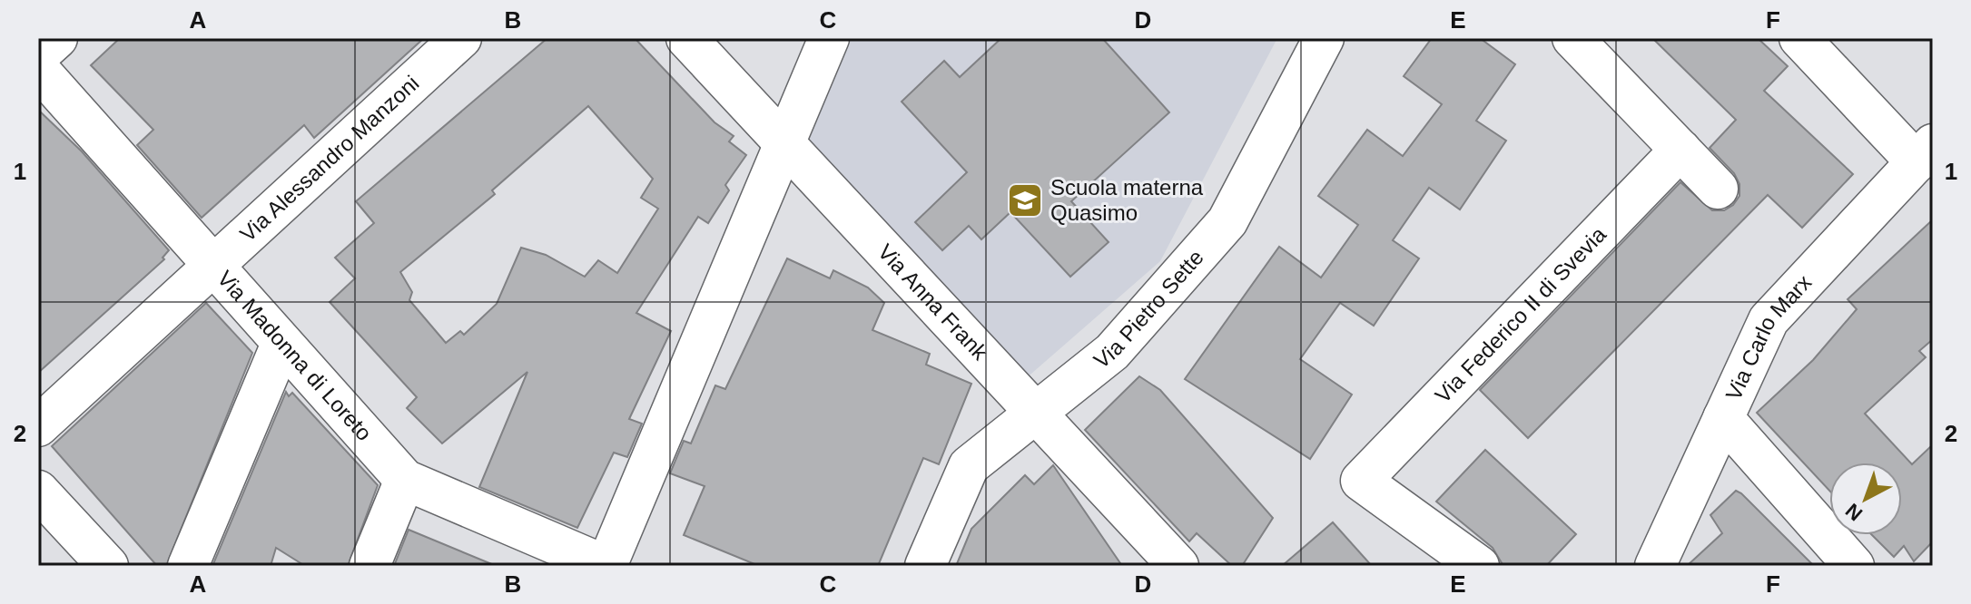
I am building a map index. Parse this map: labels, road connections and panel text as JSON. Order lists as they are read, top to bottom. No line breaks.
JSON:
{"streets":{"street":["Via Alessandro Manzoni","Via Anna Frank","Via Pietro Sette","Via Federico II di Svevia","Via Carlo Marx","Via Madonna di Loreto"]},"crossings":[["Via Alessandro Manzoni","Via Madonna di Loreto"],["Via Anna Frank","Via Pietro Sette"]],"places":{"school or university":["Scuola materna Quasimo"]},"north":"bottom left","grid":{"columns":["A","B","C","D","E","F"],"rows":["1","2"]}}
